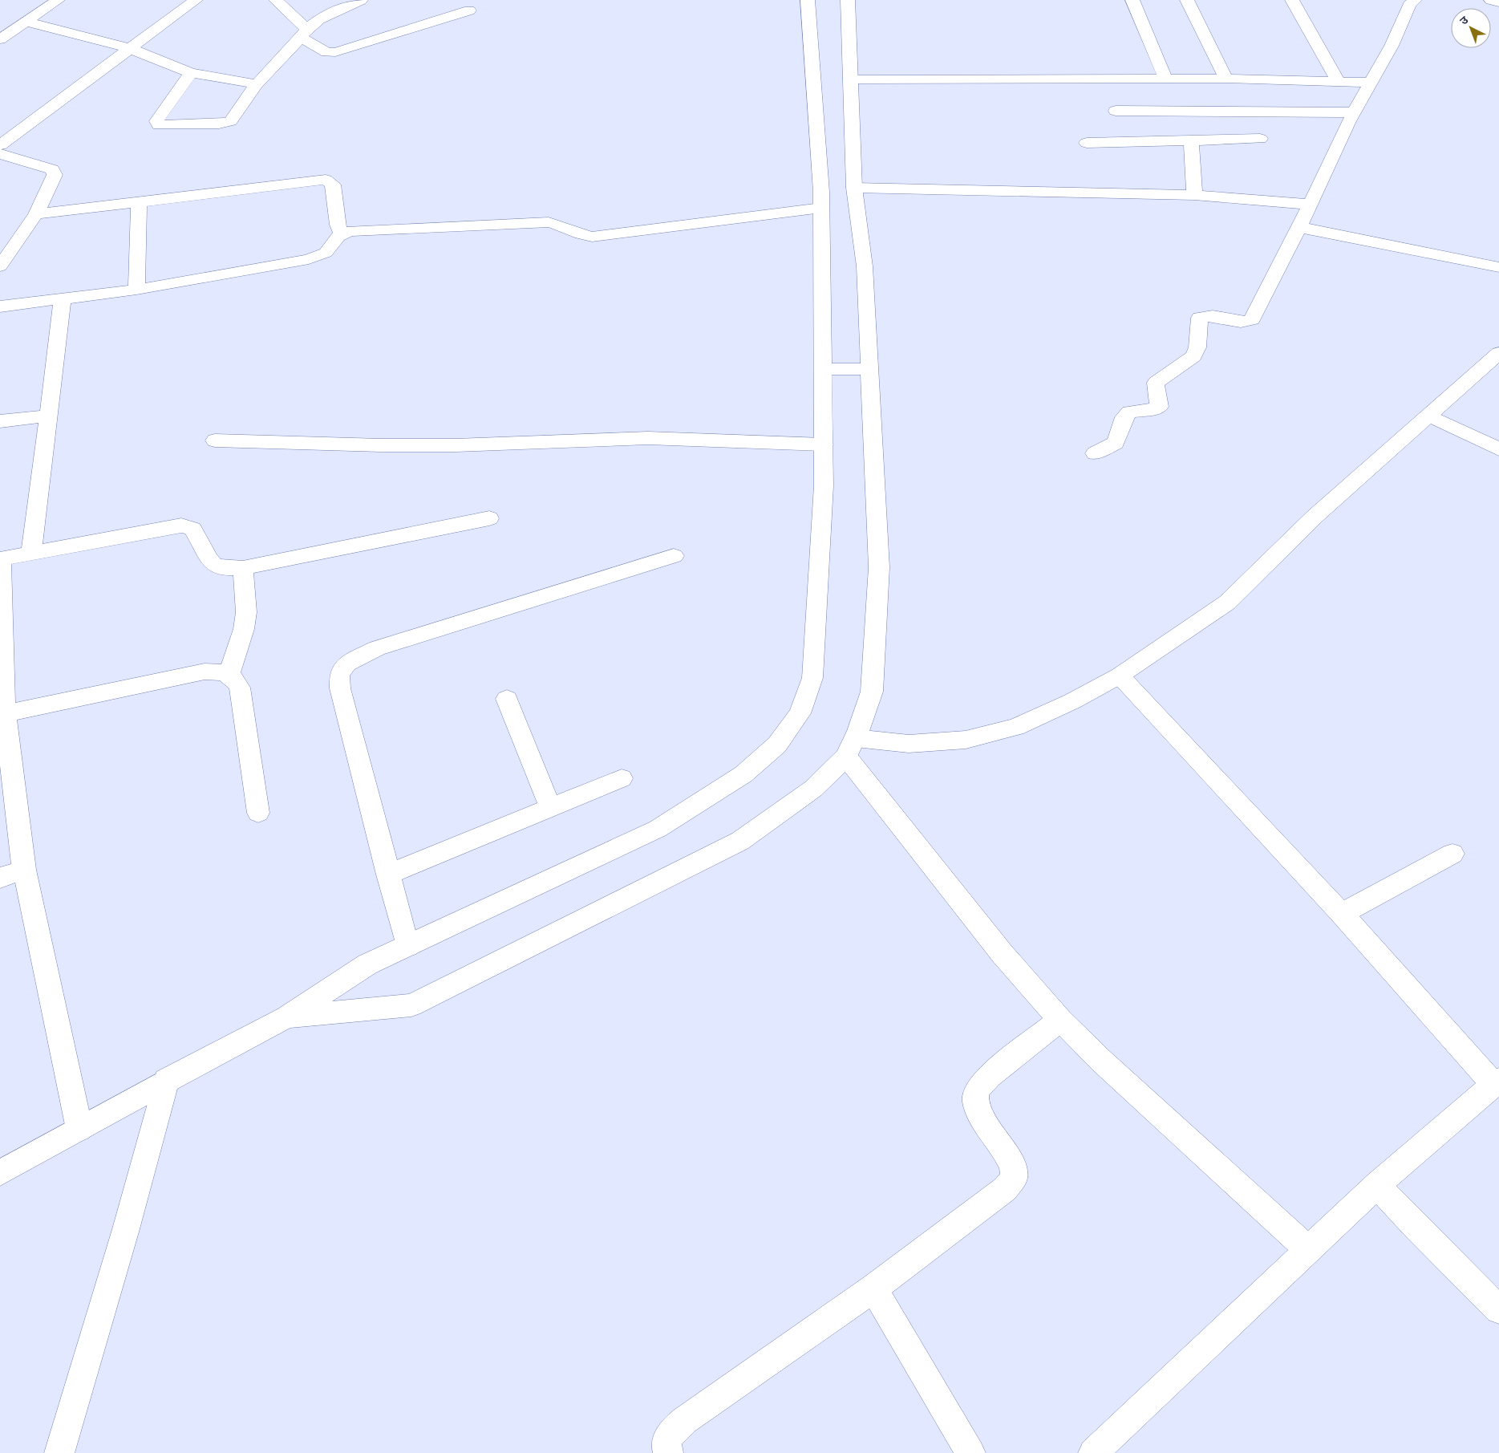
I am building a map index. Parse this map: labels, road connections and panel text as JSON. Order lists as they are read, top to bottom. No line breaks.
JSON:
{"north":"top left"}
